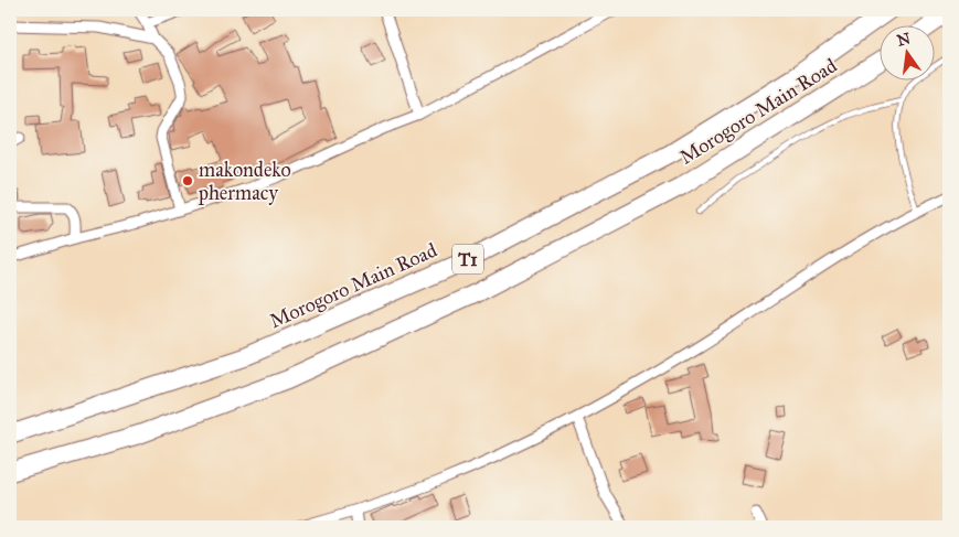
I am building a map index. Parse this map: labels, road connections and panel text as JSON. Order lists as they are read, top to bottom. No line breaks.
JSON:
{"streets":{"highway":["Morogoro Main Road","T1"]},"places":["makondeko phermacy"],"north":"top"}
